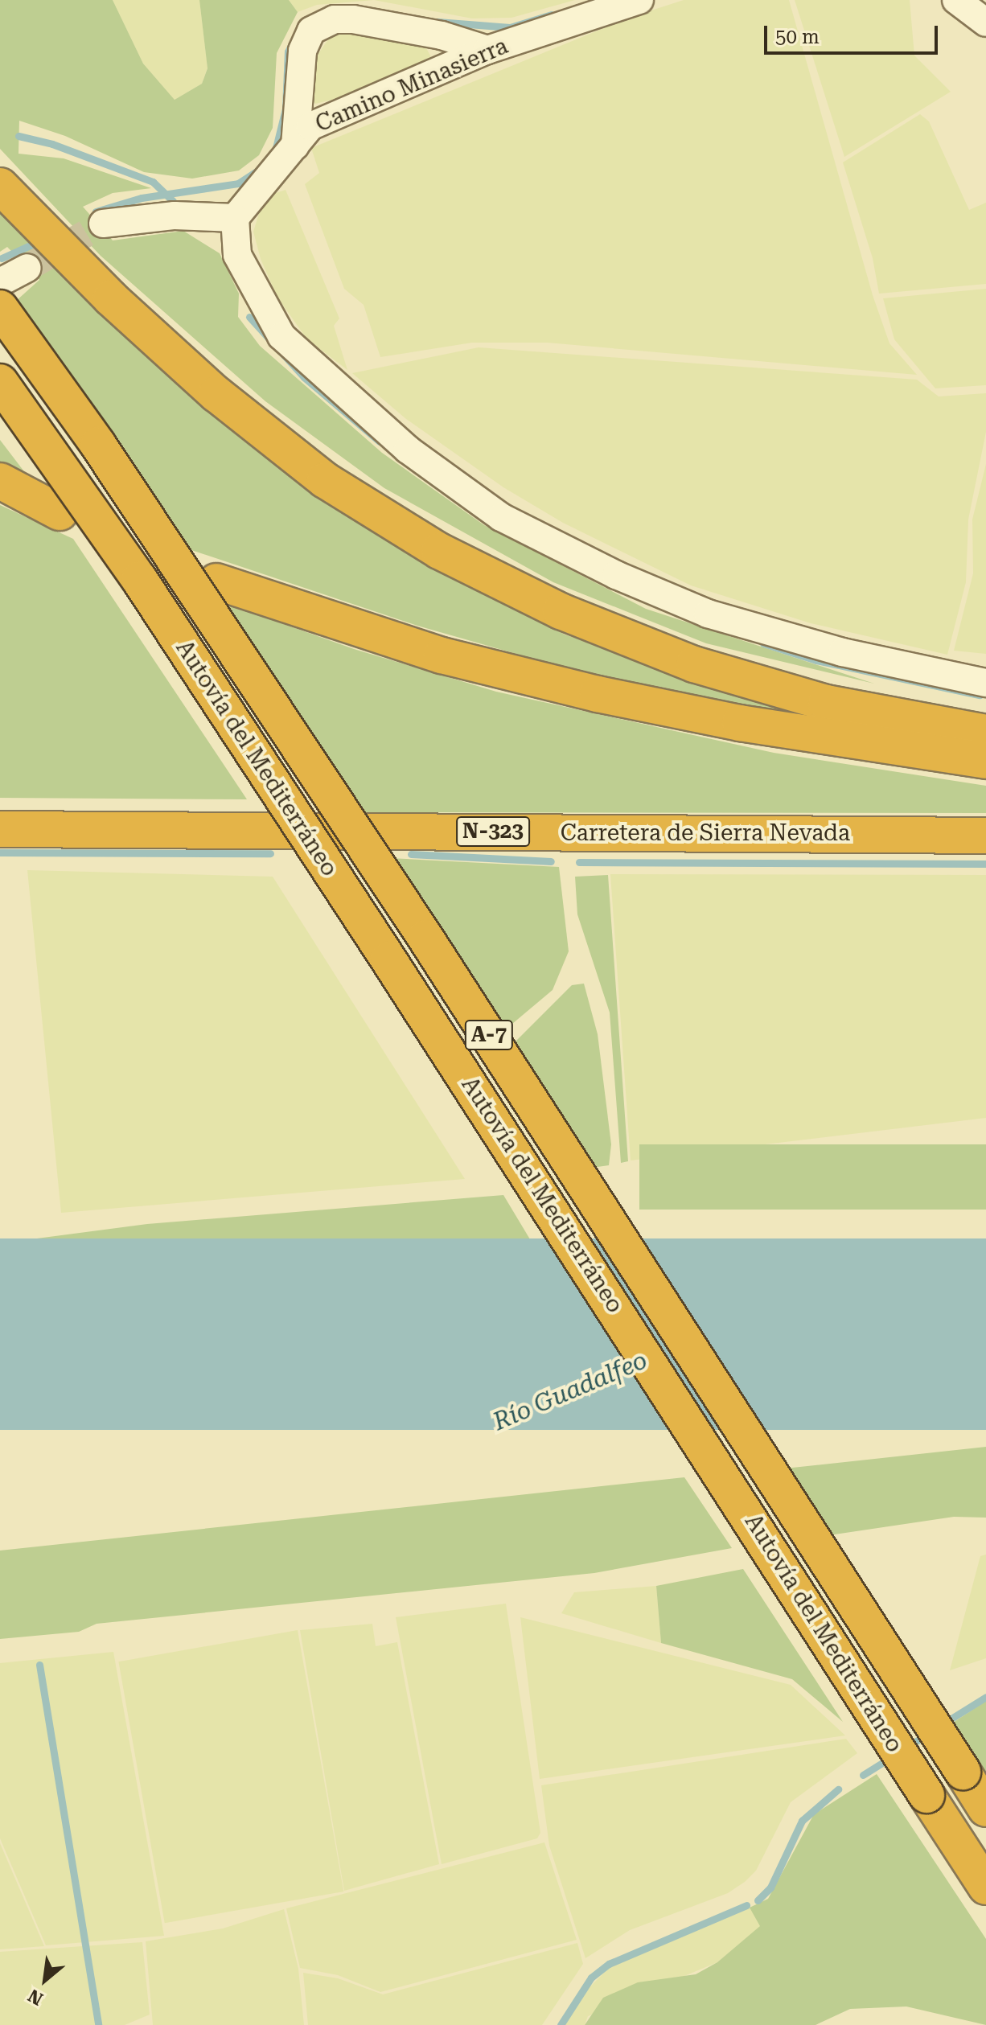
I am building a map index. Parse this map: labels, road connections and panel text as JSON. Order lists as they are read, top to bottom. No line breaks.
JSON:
{"streets":{"highway":["Autovía del Mediterráneo","N-323","Carretera de Sierra Nevada","A-7"],"street":["Camino Minasierra"]},"water":["Río Guadalfeo"],"scale_bar":"50 m","north":"bottom left"}
